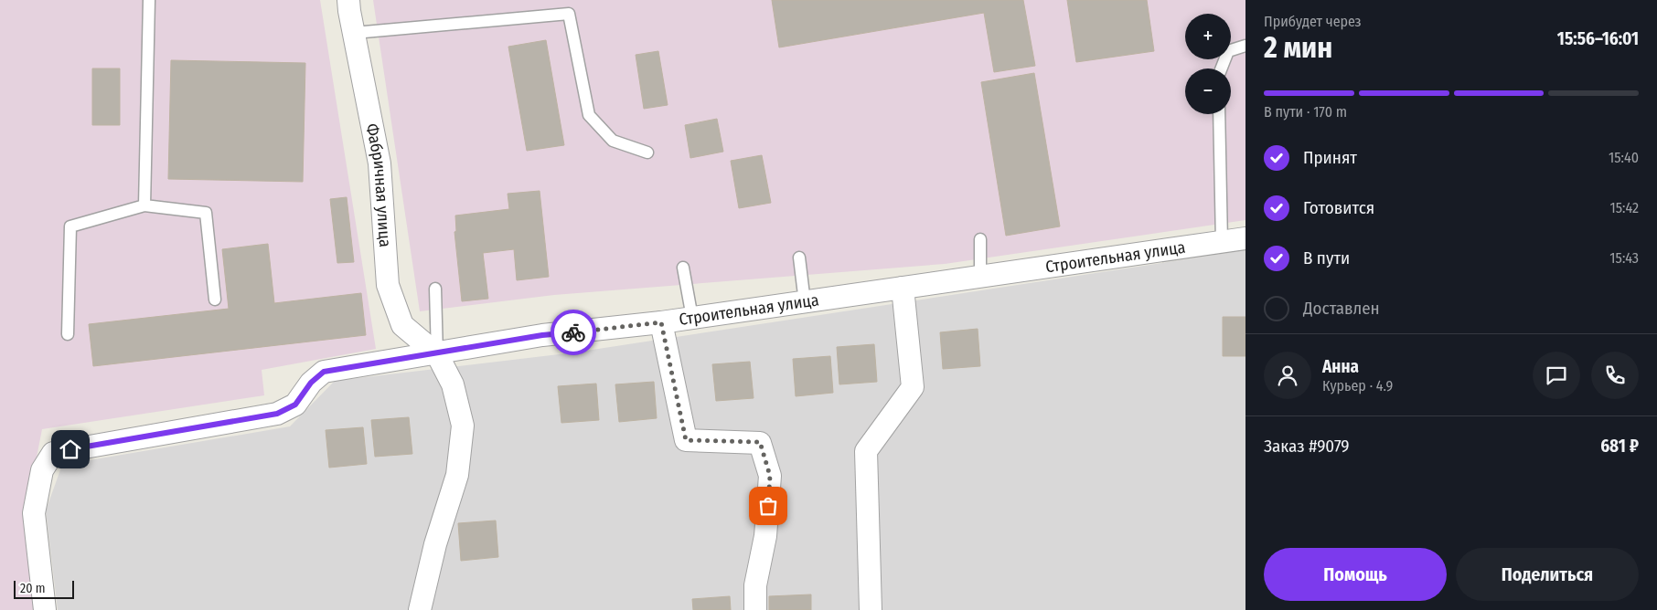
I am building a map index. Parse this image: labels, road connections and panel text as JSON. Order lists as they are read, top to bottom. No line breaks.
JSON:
{"streets":{"street":["Фабричная улица","Строительная улица"]},"crossings":[["Фабричная улица","Строительная улица"]],"scale_bar":"20 m","page":{"heading":["2 мин","Прибудет через","15:56–16:01"],"panel":["Анна","Курьер · 4.9","Заказ #9079","681 ₽"],"map_buttons":["+","−"],"bar":"В пути · 170 m","list":[["Принят","15:40"],["Готовится","15:42"],["В пути","15:43"],"Доставлен"],"buttons":["Помощь","Поделиться"],"scale":"20 m"}}
